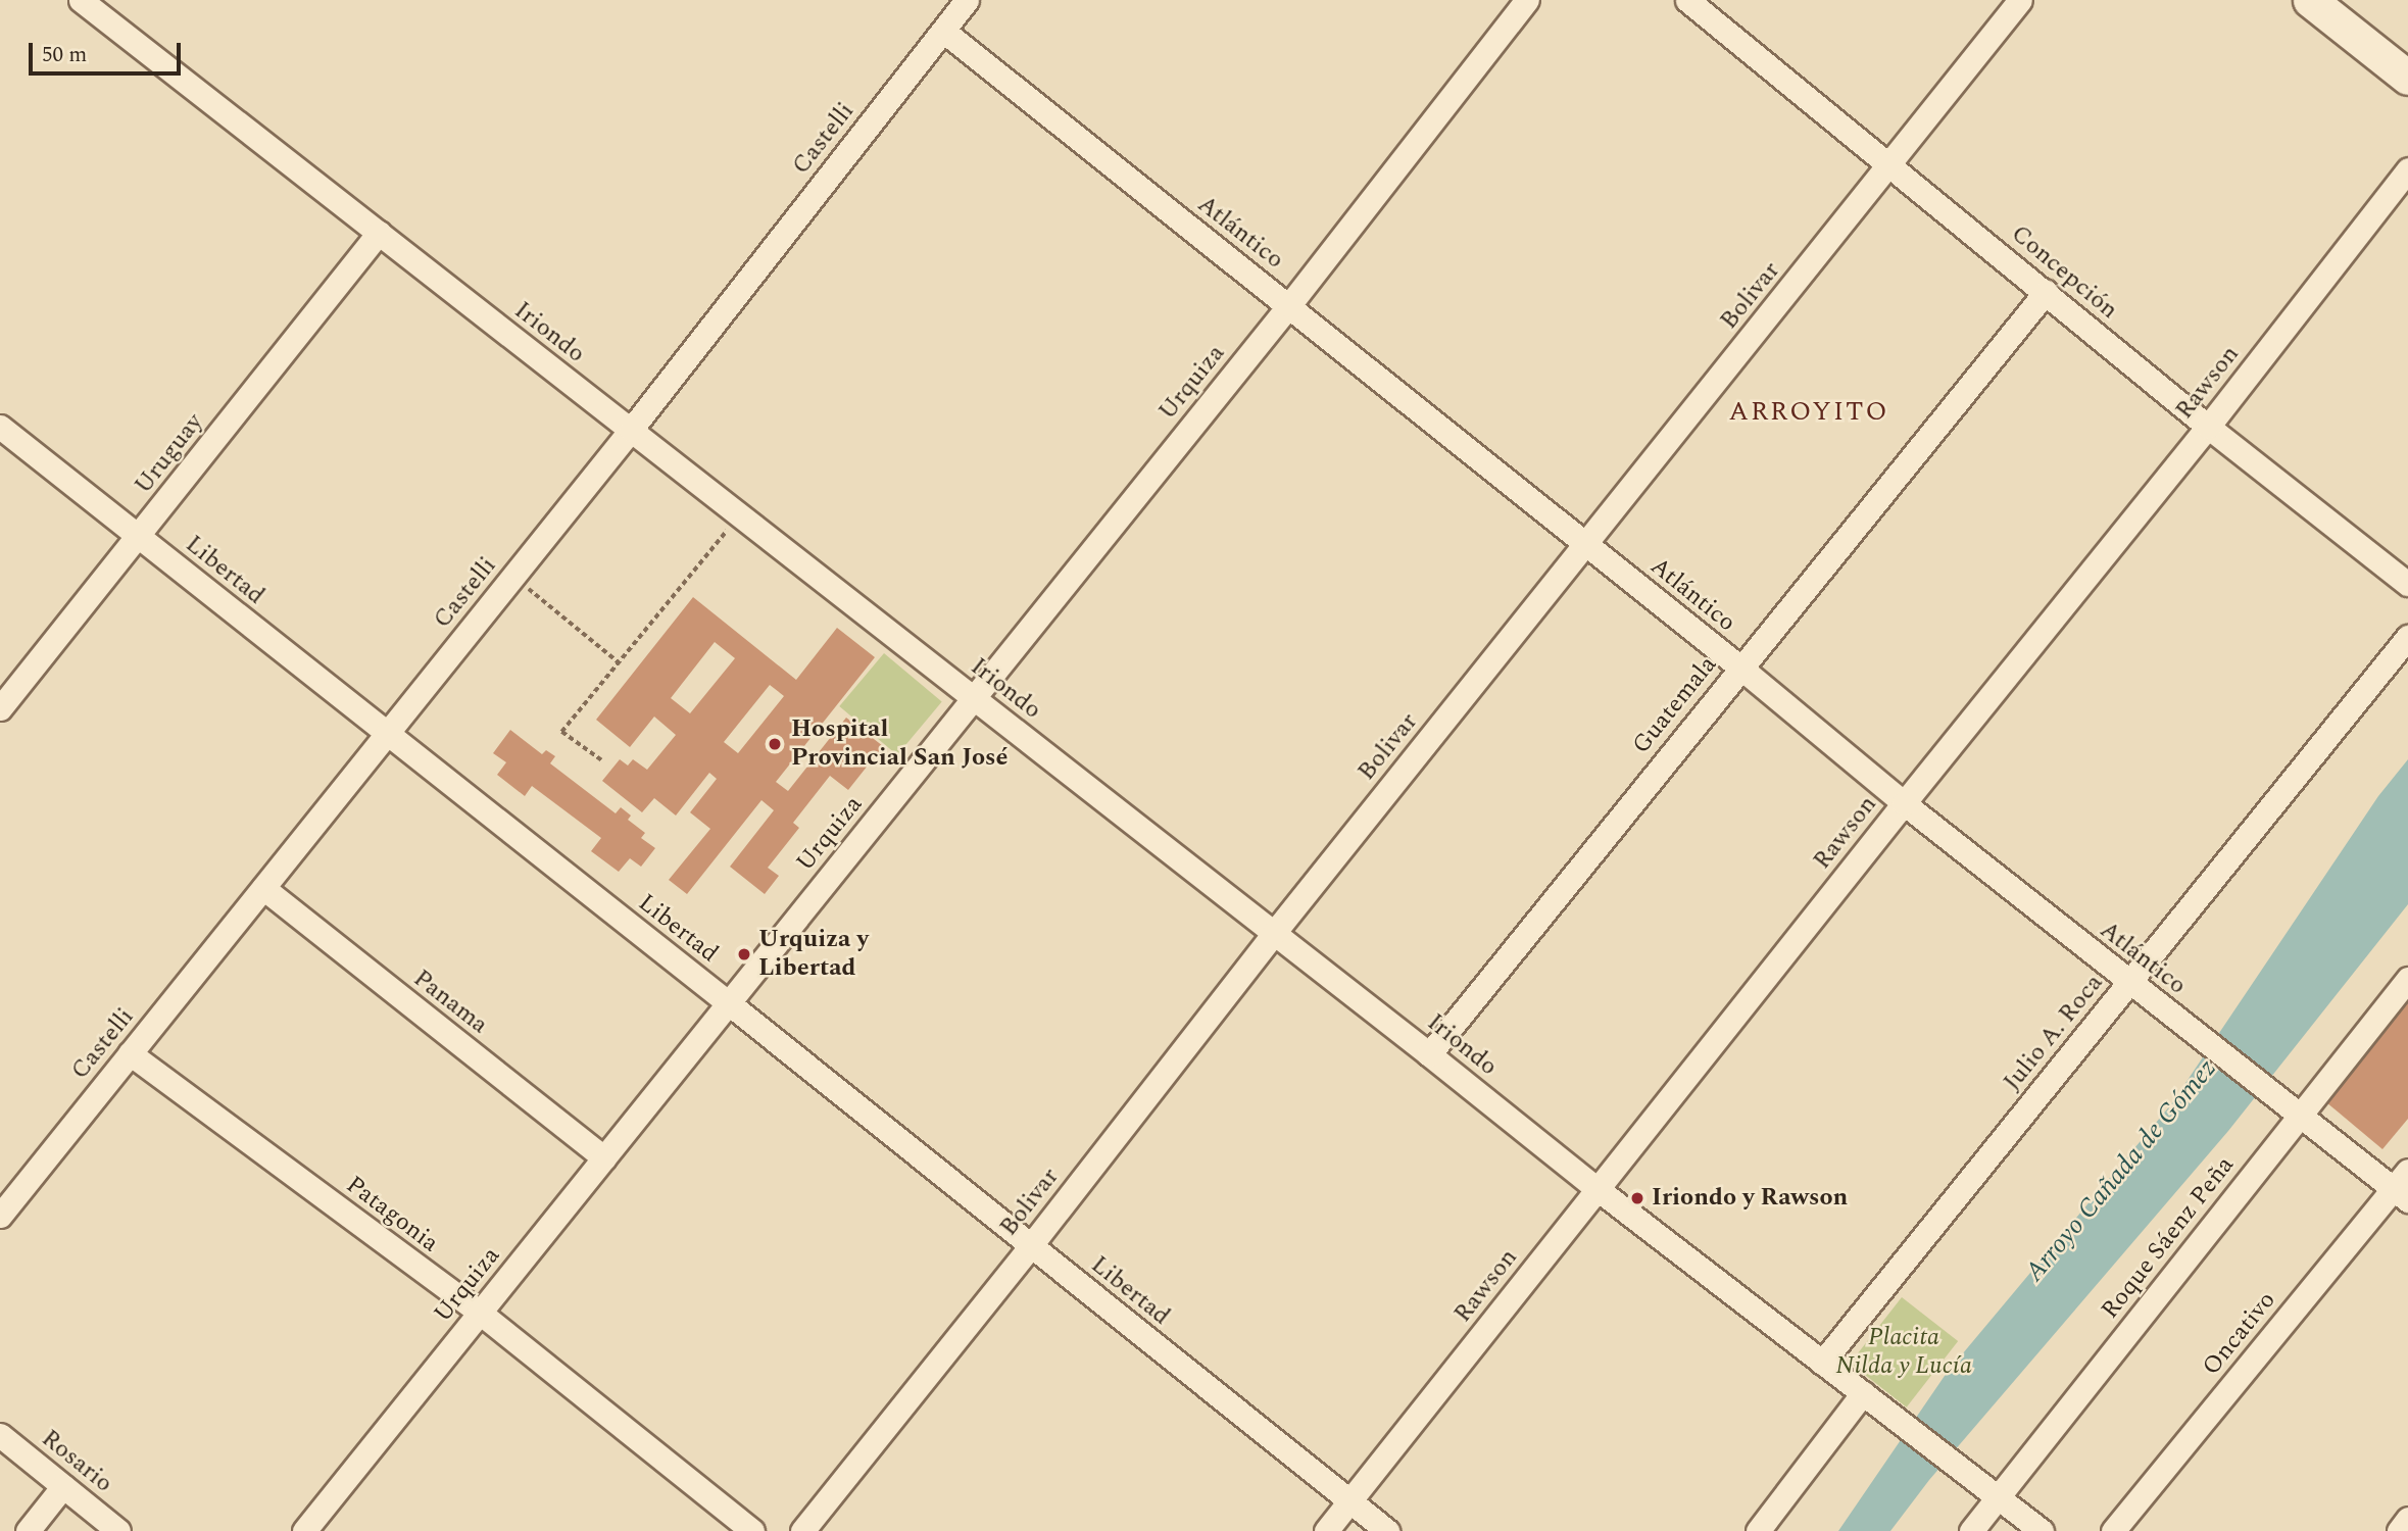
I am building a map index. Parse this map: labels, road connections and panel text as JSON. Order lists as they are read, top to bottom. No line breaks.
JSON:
{"streets":{"street":["Castelli","Atlántico","Concepción","Bolivar","Iriondo","Urquiza","Rawson","Uruguay","Libertad","Guatemala","Panama","Julio A. Roca","Patagonia","Roque Sáenz Peña","Oncativo","Rosario"]},"crossings":[["Castelli","Atlántico"],["Castelli","Iriondo"],["Castelli","Libertad"],["Castelli","Panama"],["Castelli","Patagonia"],["Atlántico","Bolivar"],["Atlántico","Urquiza"],["Atlántico","Rawson"],["Atlántico","Guatemala"],["Atlántico","Julio A. Roca"],["Atlántico","Roque Sáenz Peña"],["Atlántico","Oncativo"],["Concepción","Bolivar"],["Concepción","Rawson"],["Concepción","Guatemala"],["Bolivar","Iriondo"],["Bolivar","Libertad"],["Iriondo","Urquiza"],["Iriondo","Rawson"],["Iriondo","Uruguay"],["Iriondo","Guatemala"],["Iriondo","Julio A. Roca"],["Iriondo","Roque Sáenz Peña"],["Urquiza","Libertad"],["Urquiza","Panama"],["Urquiza","Patagonia"],["Rawson","Libertad"],["Uruguay","Libertad"]],"districts":["ARROYITO"],"water":["Arroyo Cañada de Gómez"],"parks":["Placita Nilda y Lucía"],"places":["Hospital Provincial San José","Urquiza y Libertad","Iriondo y Rawson"],"scale_bar":"50 m"}
